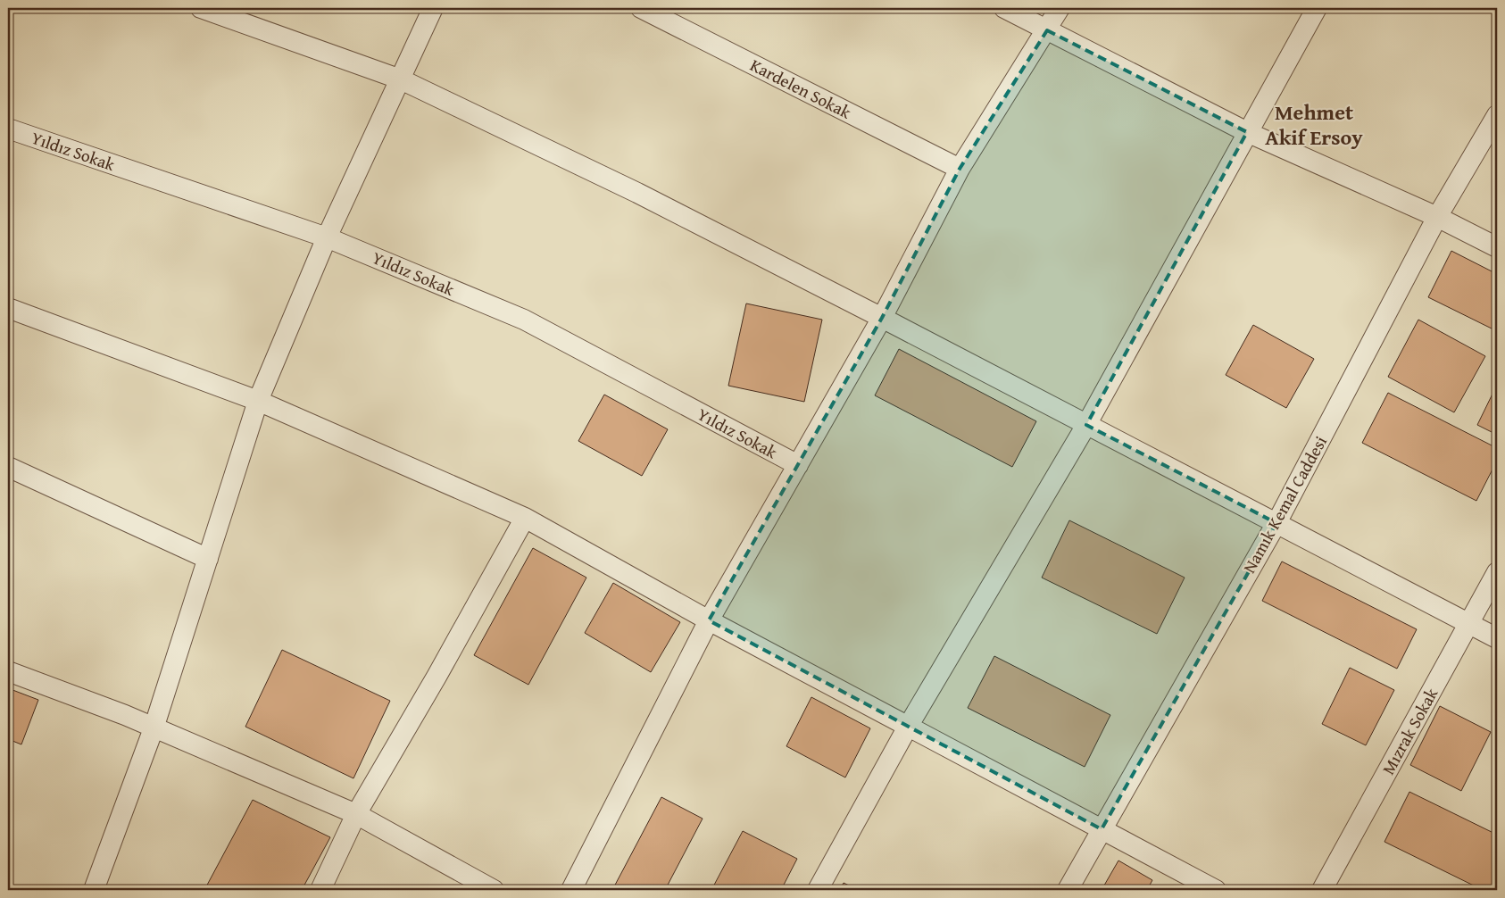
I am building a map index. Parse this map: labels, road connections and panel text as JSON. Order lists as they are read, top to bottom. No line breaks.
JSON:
{"streets":{"street":["Kardelen Sokak","Yıldız Sokak","Namık Kemal Caddesi","Mızrak Sokak"]},"districts":["Mehmet Akif Ersoy"]}
